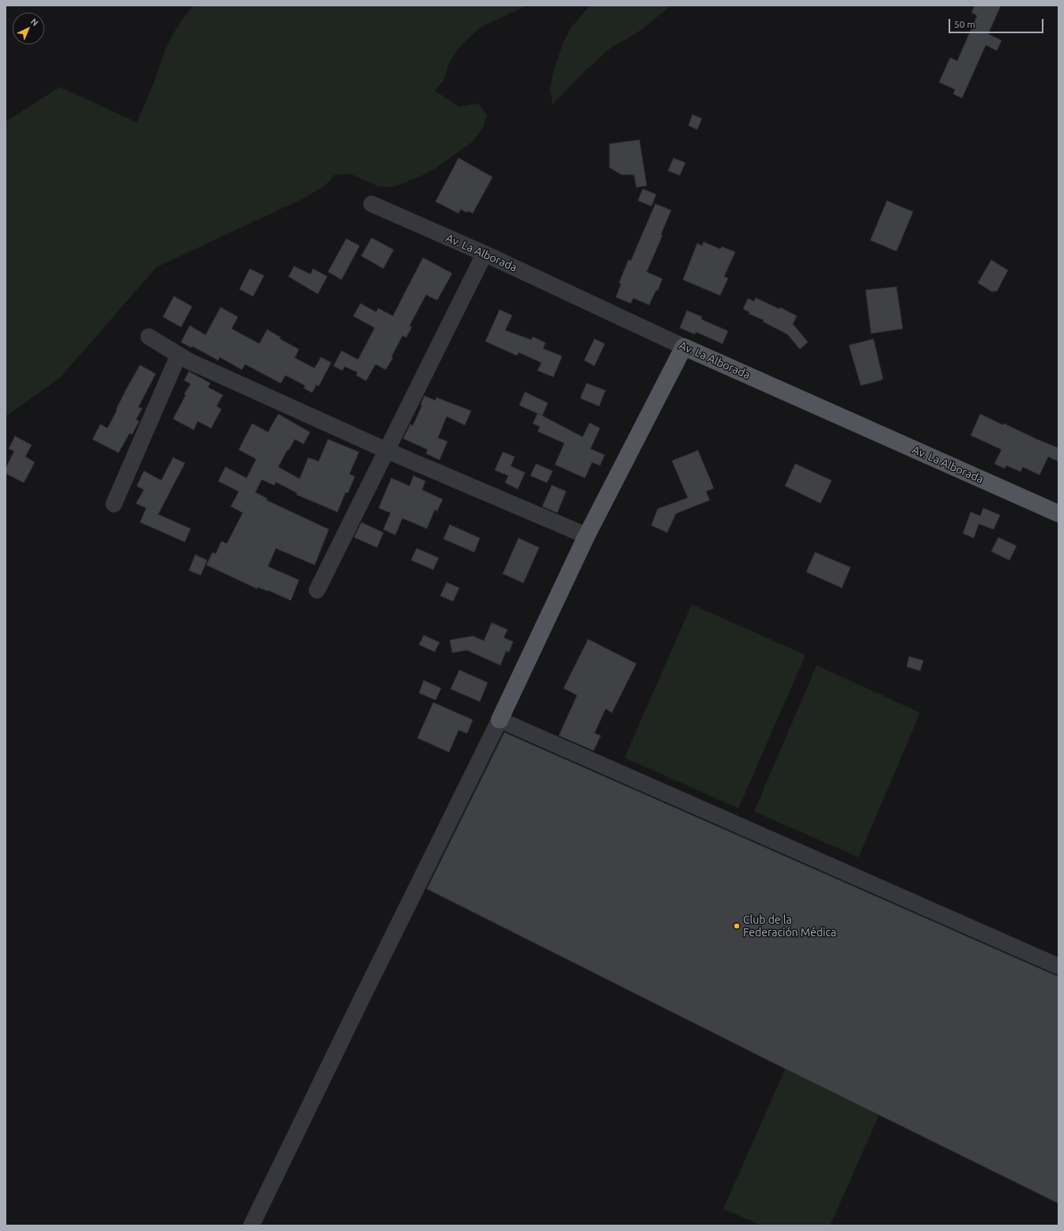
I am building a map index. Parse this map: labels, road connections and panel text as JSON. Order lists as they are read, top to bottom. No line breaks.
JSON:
{"streets":{"main road":["Av. La Alborada"]},"places":["Club de la Federación Médica"],"scale_bar":"50 m","north":"top right"}
